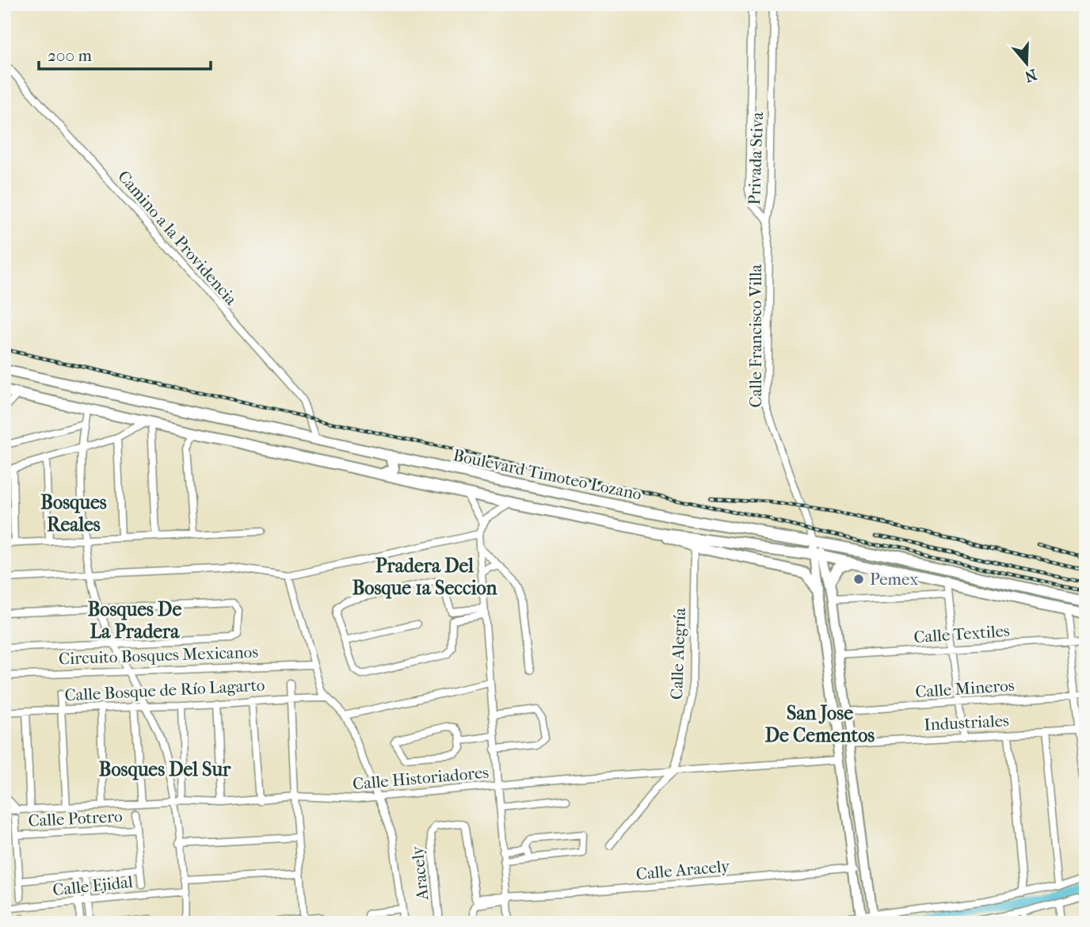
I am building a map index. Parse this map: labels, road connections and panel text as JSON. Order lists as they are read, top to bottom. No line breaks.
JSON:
{"streets":{"main road":["Boulevard Timoteo Lozano"],"street":["Privada Stiva","Camino a la Providencia","Calle Francisco Villa","Calle Textiles","Calle Alegría","Circuito Bosques Mexicanos","Calle Mineros","Calle Bosque de Río Lagarto","Industriales","Calle Historiadores","Calle Potrero","Calle Aracely","Aracely","Calle Ejidal"]},"crossings":[["Privada Stiva","Calle Francisco Villa"],["Camino a la Providencia","Boulevard Timoteo Lozano"],["Calle Francisco Villa","Boulevard Timoteo Lozano"],["Boulevard Timoteo Lozano","Calle Alegría"],["Calle Alegría","Calle Historiadores"],["Calle Aracely","Aracely"]],"districts":["Bosques Reales","Pradera Del Bosque 1a Seccion","Bosques De La Pradera","San Jose De Cementos","Bosques Del Sur"],"places":["Pemex"],"scale_bar":"200 m","north":"bottom"}
